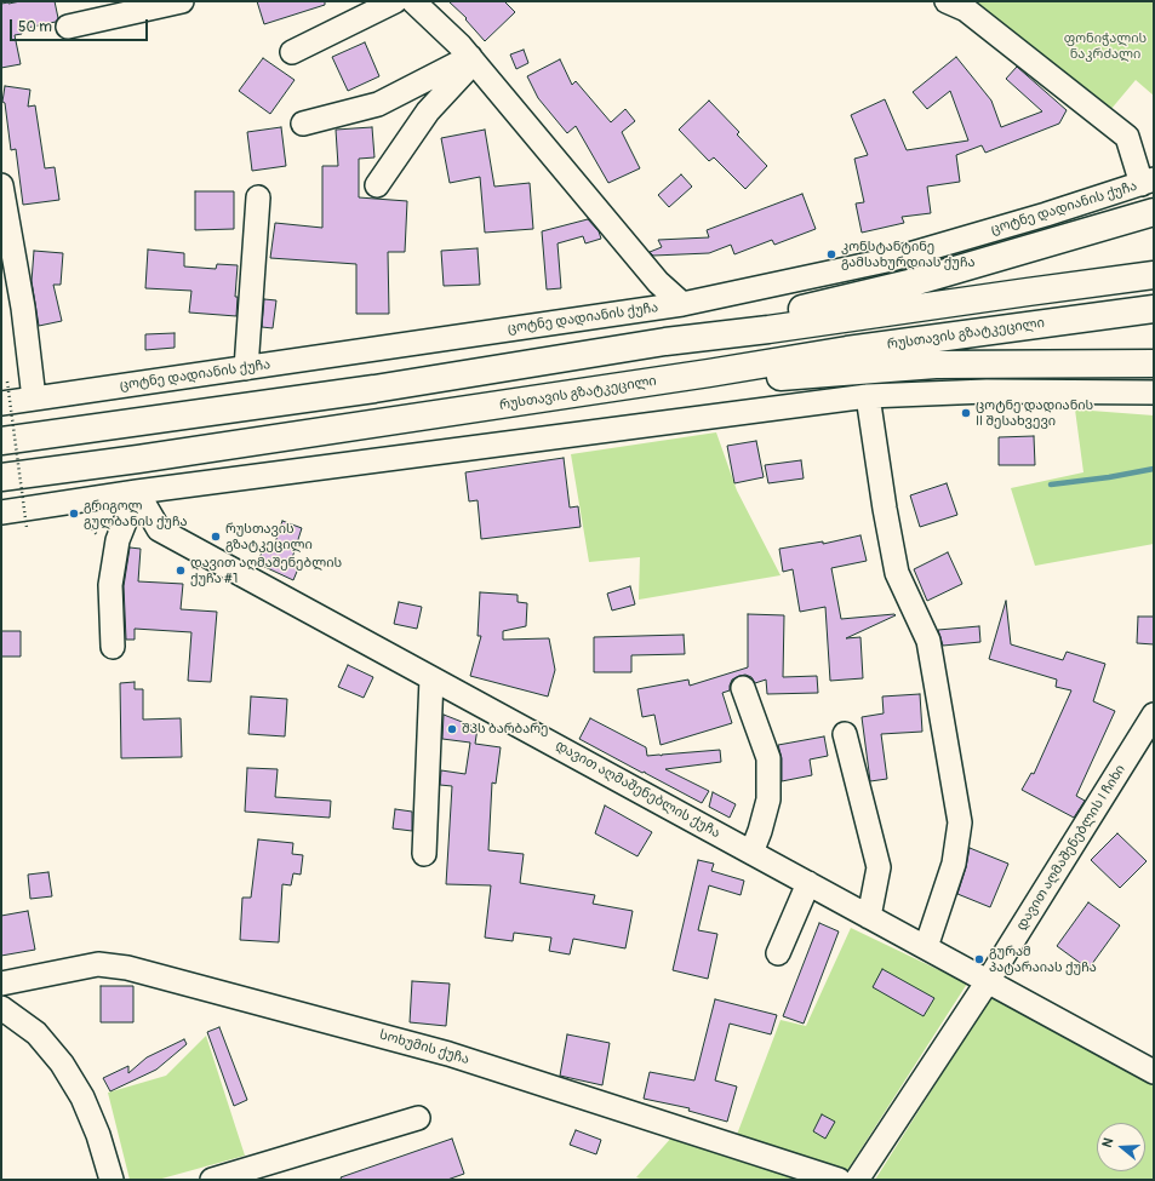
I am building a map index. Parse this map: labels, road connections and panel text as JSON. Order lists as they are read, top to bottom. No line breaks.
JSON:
{"streets":{"highway":["რუსთავის გზატკეცილი"],"street":["ცოტნე დადიანის ქუჩა","დავით აღმაშენებლის ქუჩა","დავით აღმაშენებლის I ჩიხი","სოხუმის ქუჩა"]},"crossings":[["დავით აღმაშენებლის ქუჩა","დავით აღმაშენებლის I ჩიხი"]],"parks":["ფონიჭალის ნაკრძალი"],"places":["კონსტანტინე გამსახურდიას ქუჩა","ცოტნე დადიანის II შესახვევი","გრიგოლ გულბანის ქუჩა","რუსთავის გზატკეცილი","დავით აღმაშენებლის ქუჩა #1","შპს ბარბარე","გურამ პატარაიას ქუჩა"],"scale_bar":"50 m","north":"left"}
